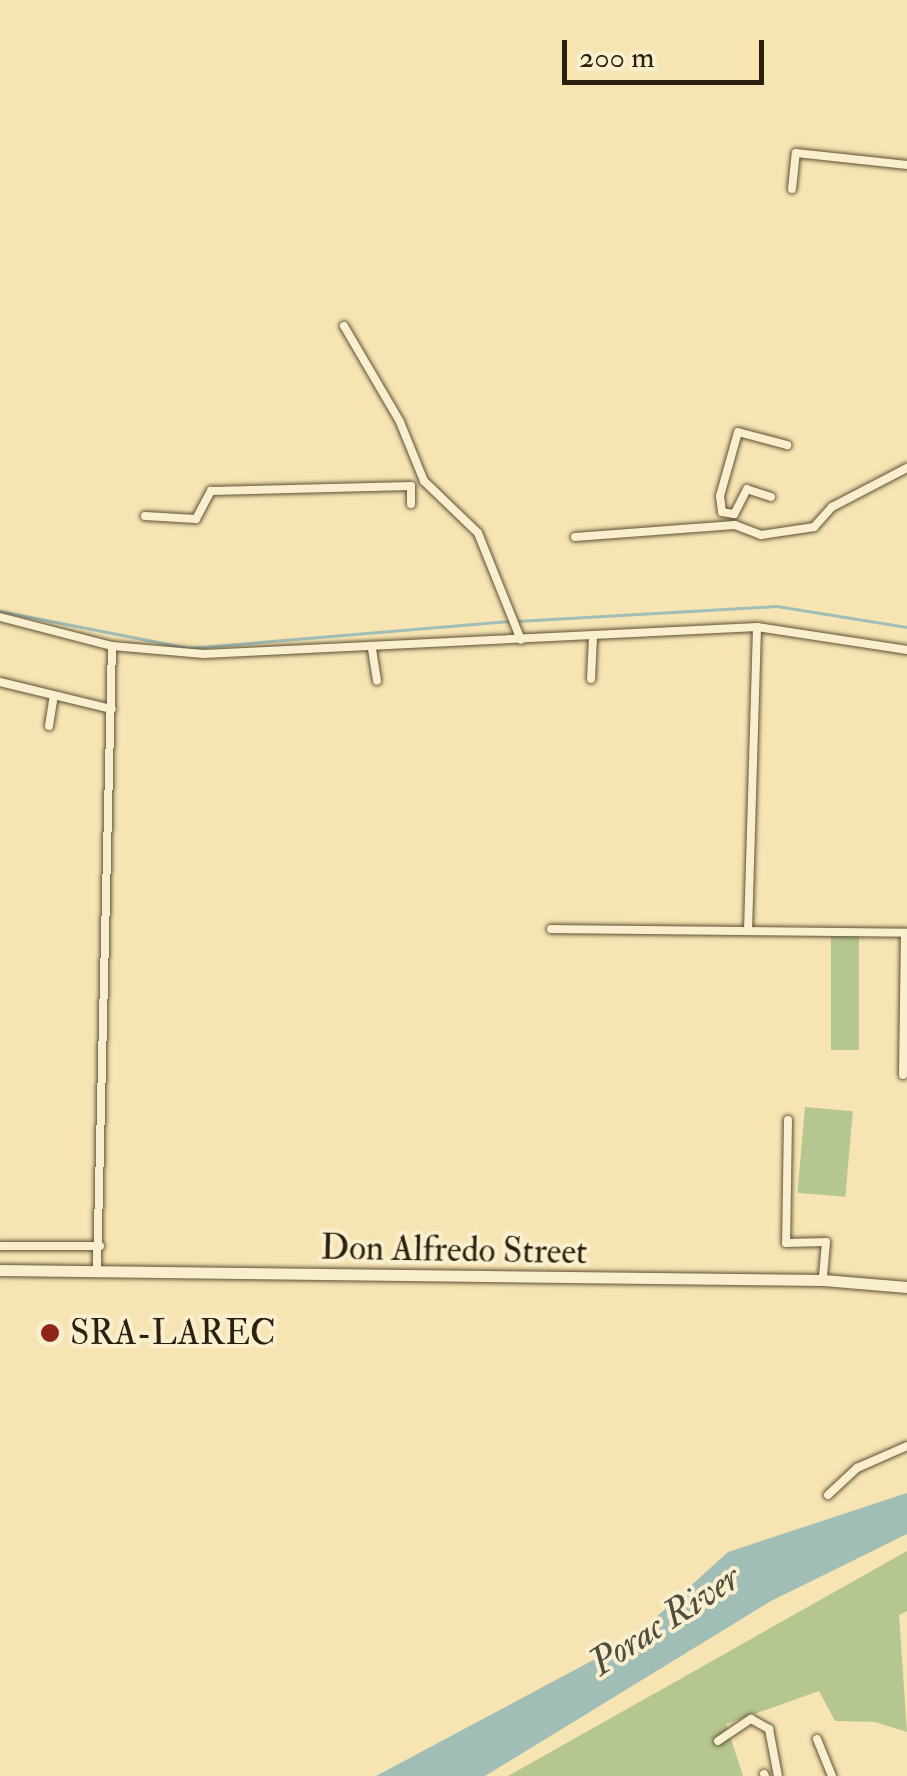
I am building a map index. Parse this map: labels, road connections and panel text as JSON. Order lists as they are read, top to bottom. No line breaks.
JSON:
{"streets":{"street":["Don Alfredo Street"]},"water":["Porac River"],"places":["SRA-LAREC"],"scale_bar":"200 m"}
